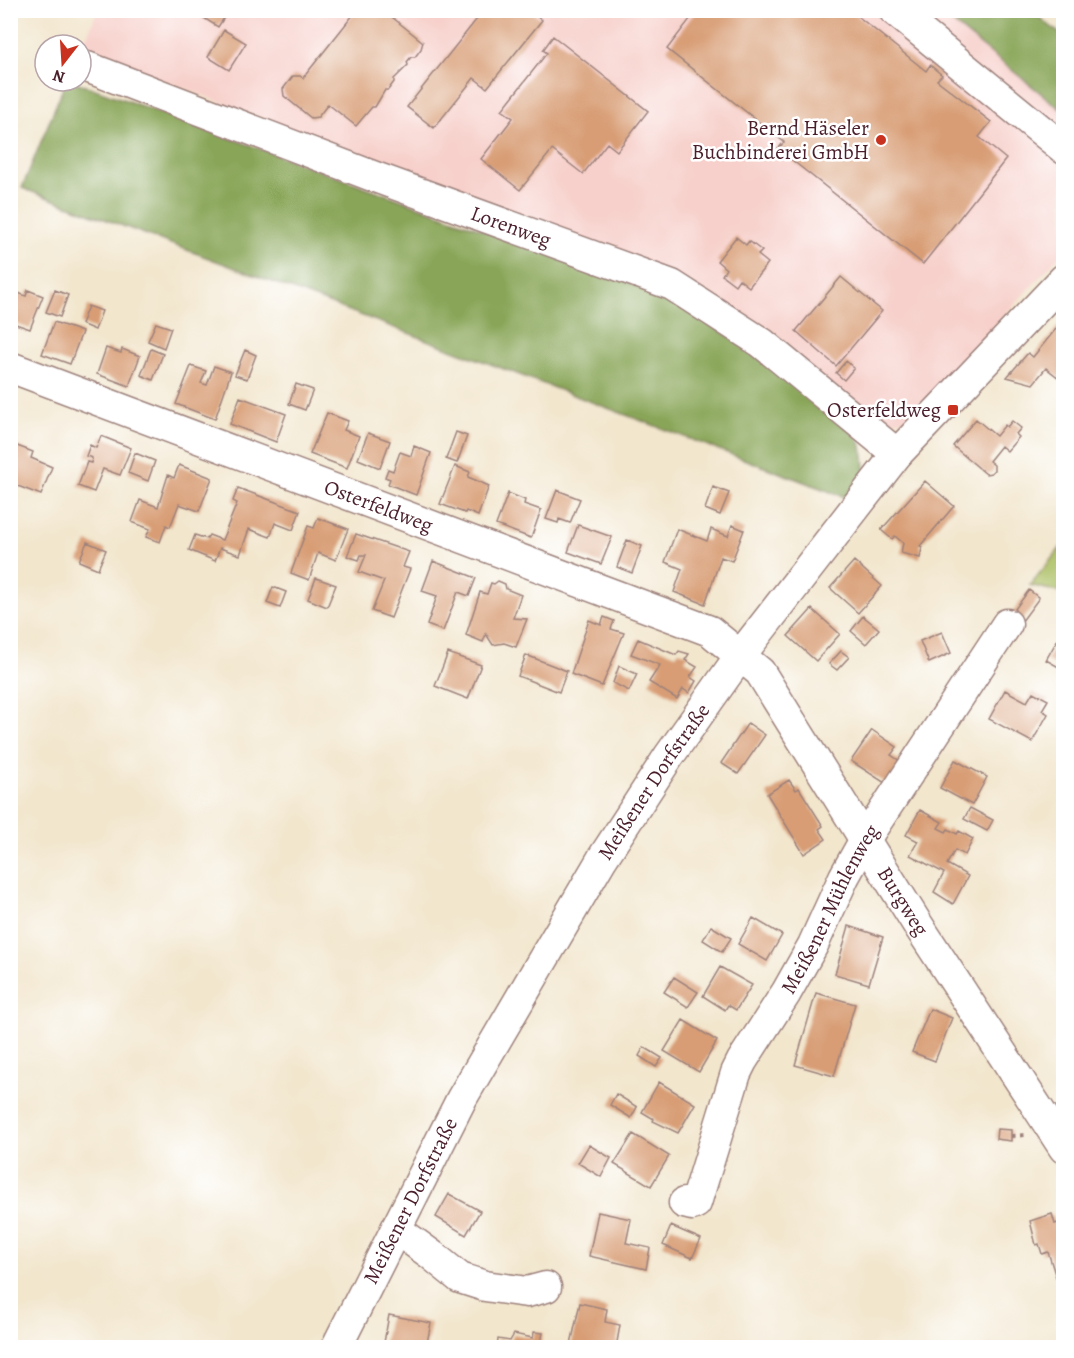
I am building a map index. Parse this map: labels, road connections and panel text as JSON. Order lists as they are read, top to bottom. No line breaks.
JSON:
{"streets":{"street":["Lorenweg","Osterfeldweg","Meißener Dorfstraße","Burgweg","Meißener Mühlenweg"]},"crossings":[["Lorenweg","Meißener Dorfstraße"],["Osterfeldweg","Meißener Dorfstraße"],["Osterfeldweg","Burgweg"],["Meißener Dorfstraße","Burgweg"],["Burgweg","Meißener Mühlenweg"]],"places":{"other":["Bernd Häseler Buchbinderei GmbH"],"transit":["Osterfeldweg"]},"north":"bottom"}
